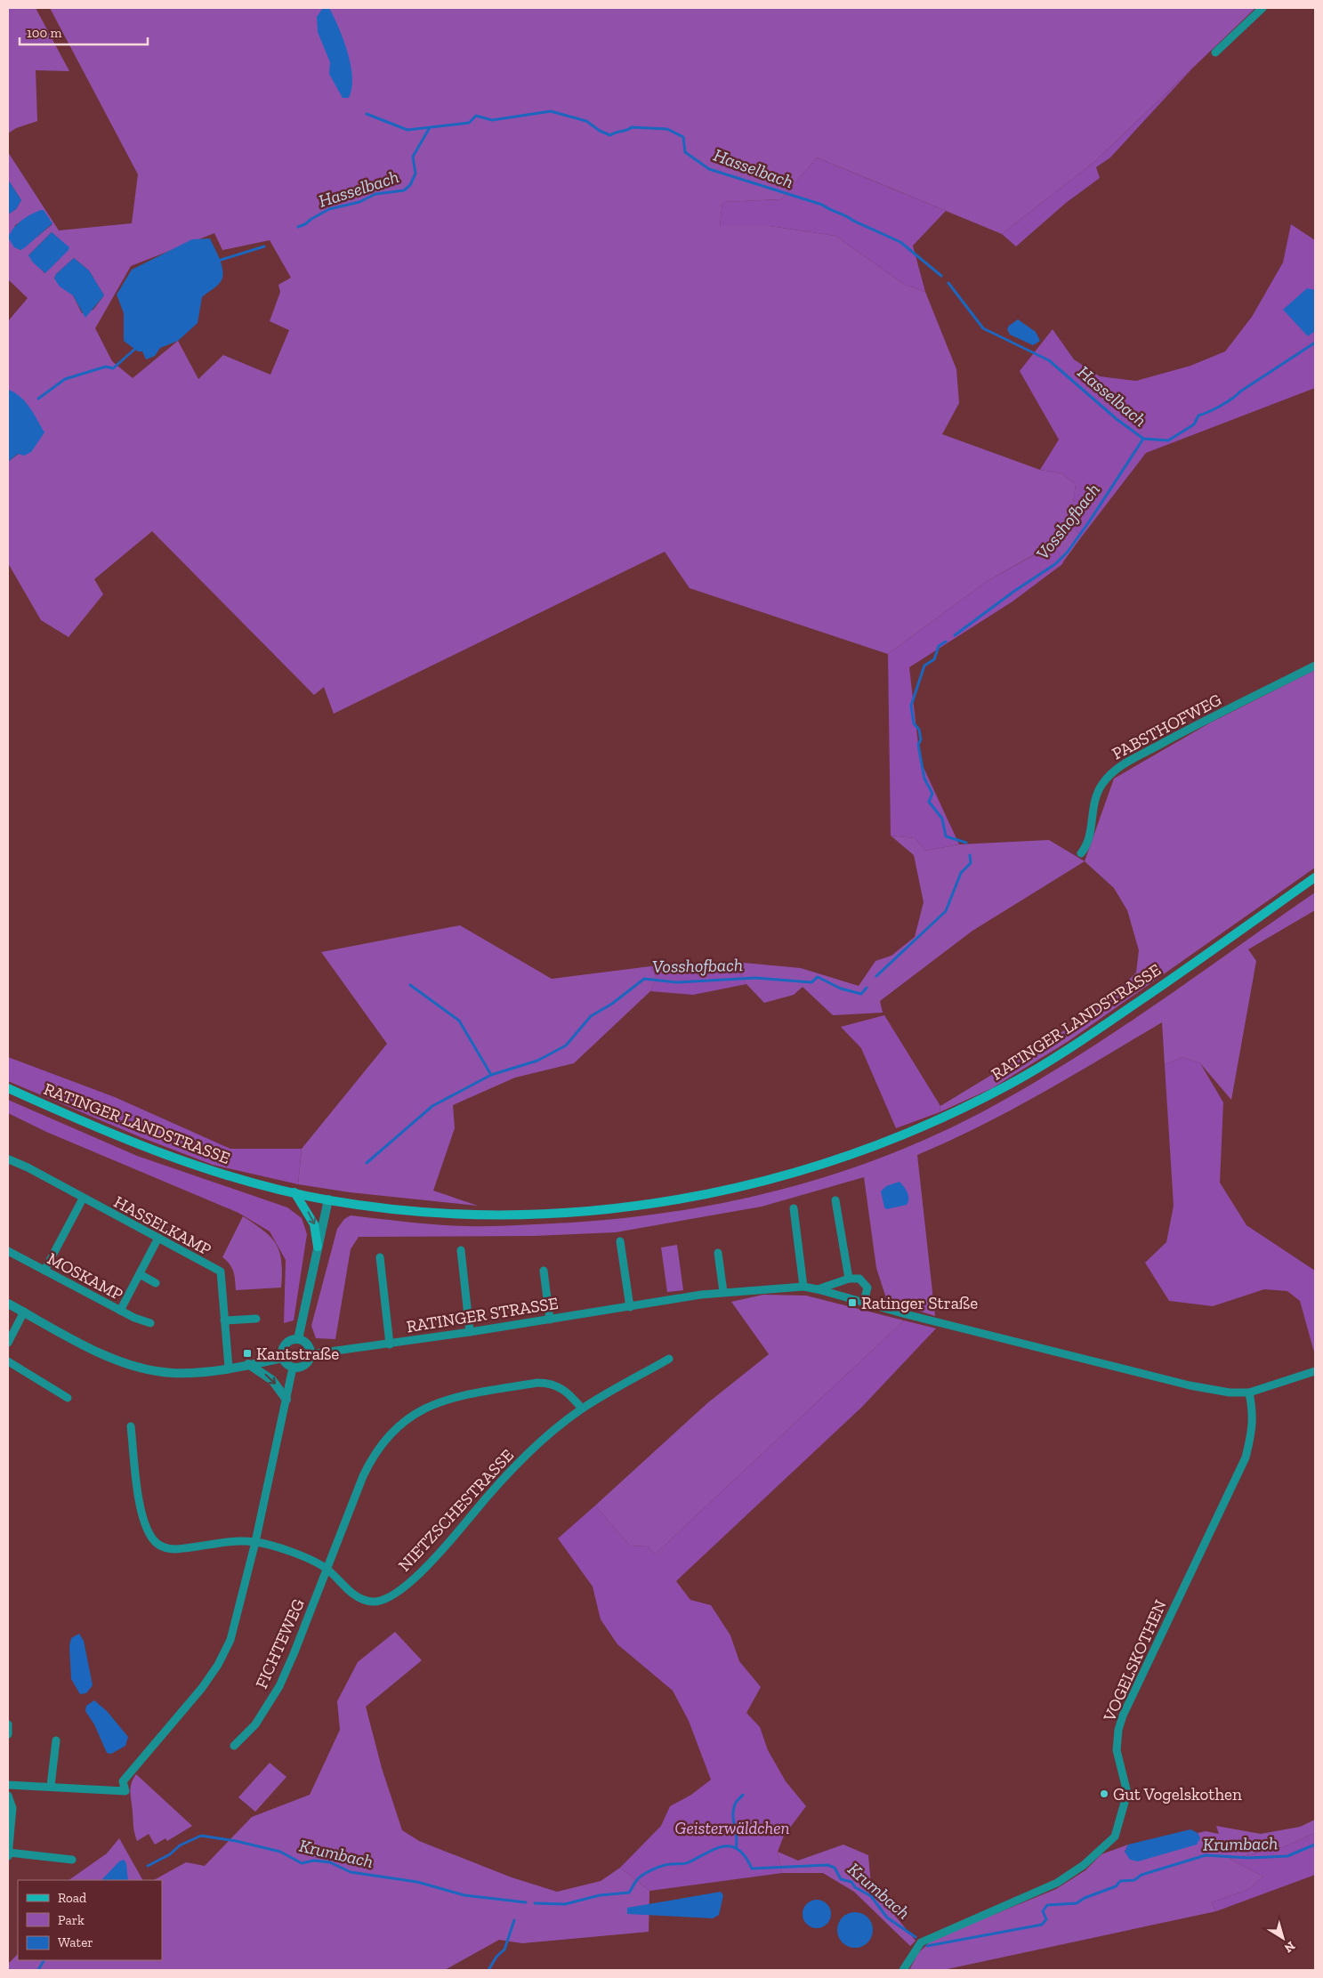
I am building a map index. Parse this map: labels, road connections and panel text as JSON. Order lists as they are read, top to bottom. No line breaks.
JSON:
{"streets":{"main road":["RATINGER LANDSTRASSE"],"street":["PABSTHOFWEG","HASSELKAMP","MOSKAMP","RATINGER STRASSE","NIETZSCHESTRASSE","FICHTEWEG","VOGELSKOTHEN"]},"crossings":[["RATINGER STRASSE","VOGELSKOTHEN"],["NIETZSCHESTRASSE","FICHTEWEG"]],"water":["Hasselbach","Vosshofbach","Krumbach"],"parks":["Geisterwäldchen"],"places":{"transit":["Ratinger Straße","Kantstraße"],"other":["Gut Vogelskothen"]},"legend":["Road","Park","Water"],"scale_bar":"100 m","north":"bottom right"}
